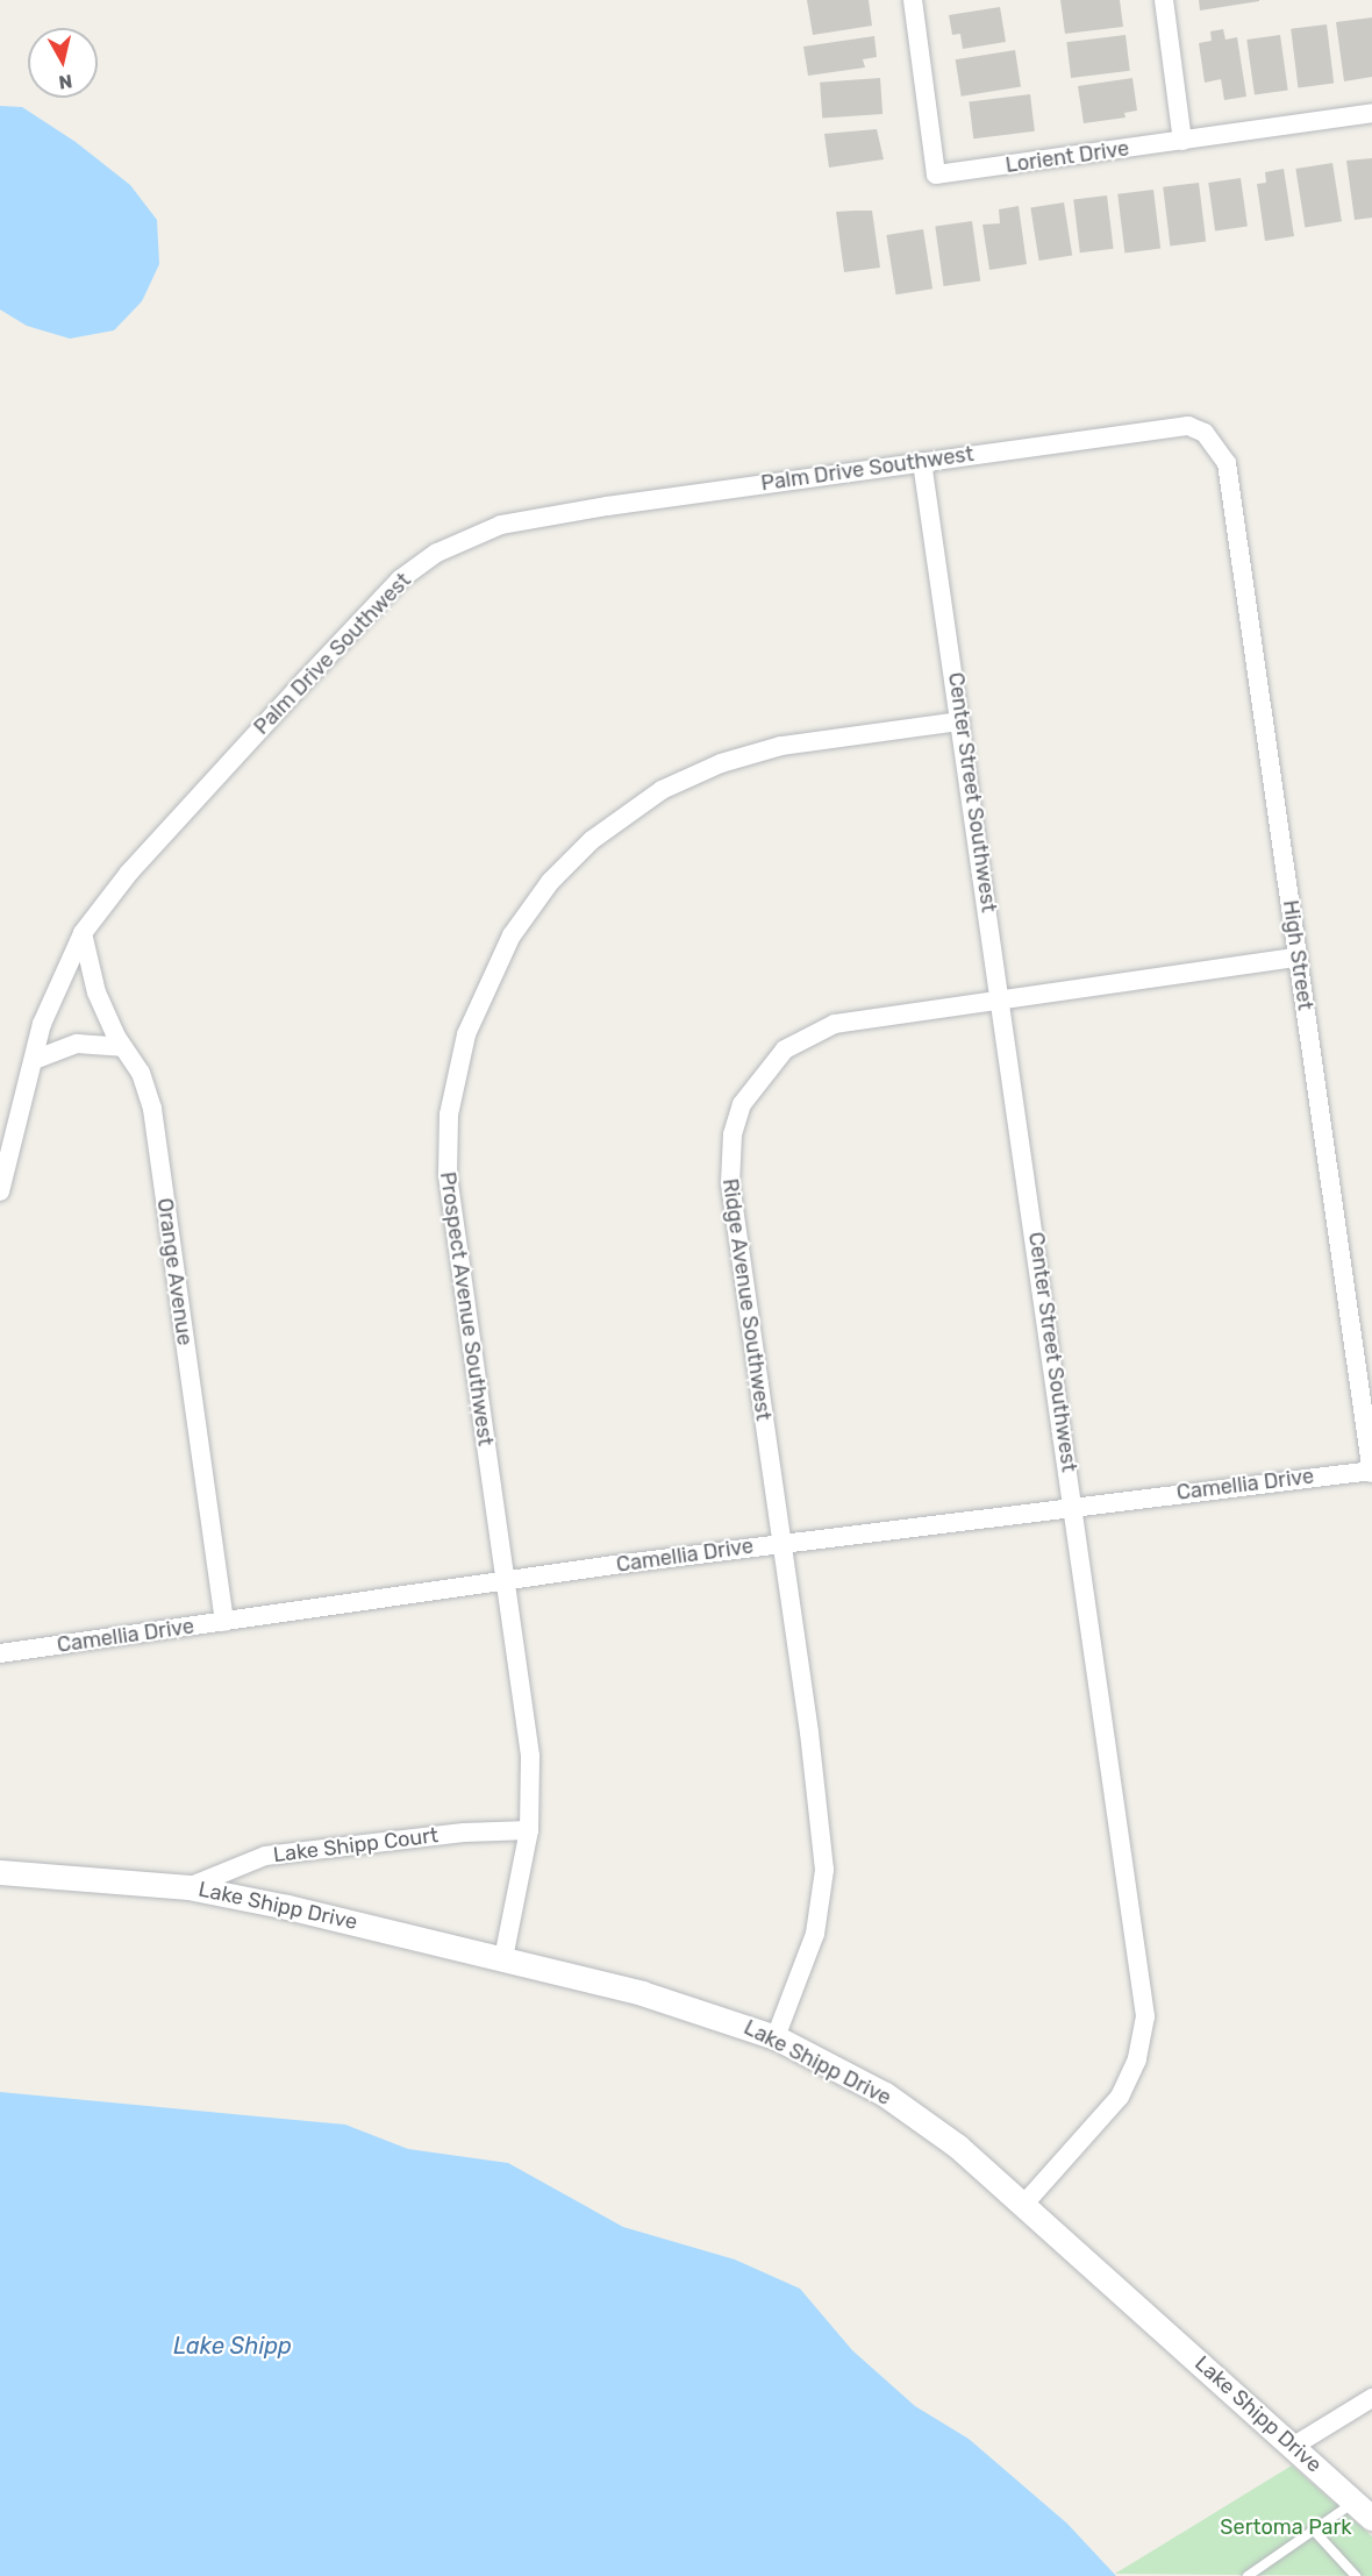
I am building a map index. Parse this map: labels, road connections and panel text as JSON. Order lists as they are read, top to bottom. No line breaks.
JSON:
{"streets":{"street":["Lorient Drive","Palm Drive Southwest","Center Street Southwest","High Street","Orange Avenue","Ridge Avenue Southwest","Prospect Avenue Southwest","Camellia Drive","Lake Shipp Court","Lake Shipp Drive"]},"crossings":[["Palm Drive Southwest","Center Street Southwest"],["Palm Drive Southwest","High Street"],["Palm Drive Southwest","Orange Avenue"],["Center Street Southwest","Ridge Avenue Southwest"],["Center Street Southwest","Prospect Avenue Southwest"],["Center Street Southwest","Camellia Drive"],["Center Street Southwest","Lake Shipp Drive"],["High Street","Ridge Avenue Southwest"],["High Street","Camellia Drive"],["Orange Avenue","Camellia Drive"],["Ridge Avenue Southwest","Camellia Drive"],["Ridge Avenue Southwest","Lake Shipp Drive"],["Prospect Avenue Southwest","Camellia Drive"],["Prospect Avenue Southwest","Lake Shipp Court"],["Prospect Avenue Southwest","Lake Shipp Drive"],["Lake Shipp Court","Lake Shipp Drive"]],"water":["Lake Shipp"],"parks":["Sertoma Park"],"north":"bottom"}
